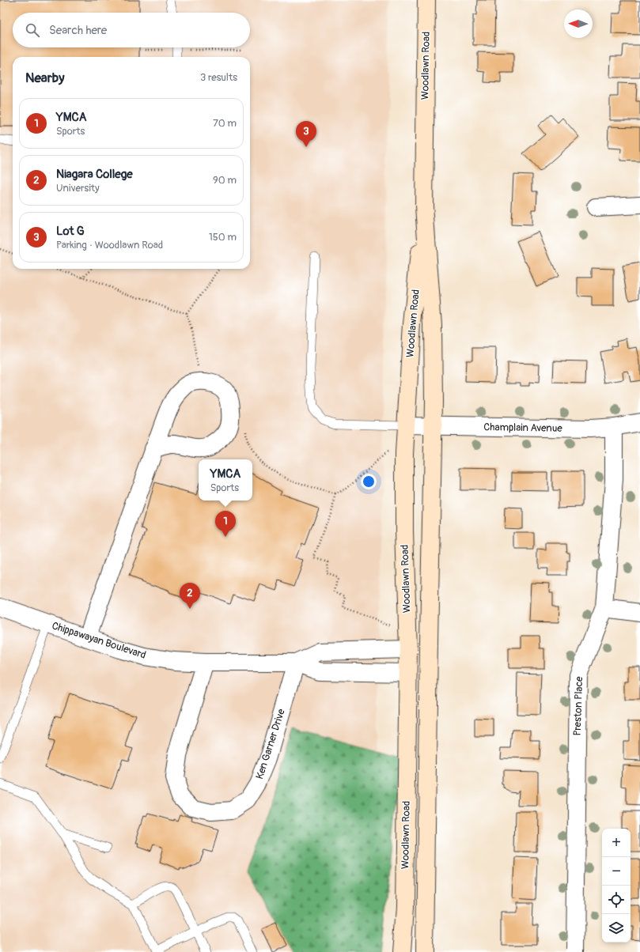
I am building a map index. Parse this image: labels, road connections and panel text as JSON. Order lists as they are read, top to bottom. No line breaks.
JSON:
{"streets":{"main road":["Woodlawn Road"],"street":["Champlain Avenue","Chippawayan Boulevard","Preston Place","Ken Garner Drive"]},"crossings":[["Woodlawn Road","Champlain Avenue"],["Woodlawn Road","Chippawayan Boulevard"],["Champlain Avenue","Preston Place"],["Chippawayan Boulevard","Ken Garner Drive"]],"north":"left","page":{"search":"Search here","heading":["Nearby","3 results"],"list":[{"mark":"1","name":"YMCA","note":"Sports","value":"70 m"},{"mark":"2","name":"Niagara College","note":"University","value":"90 m"},{"mark":"3","name":"Lot G","note":"Parking · Woodlawn Road","value":"150 m"}],"pins":["3","1","2"],"popup":["YMCA","Sports"],"map_buttons":["+","−"]}}
